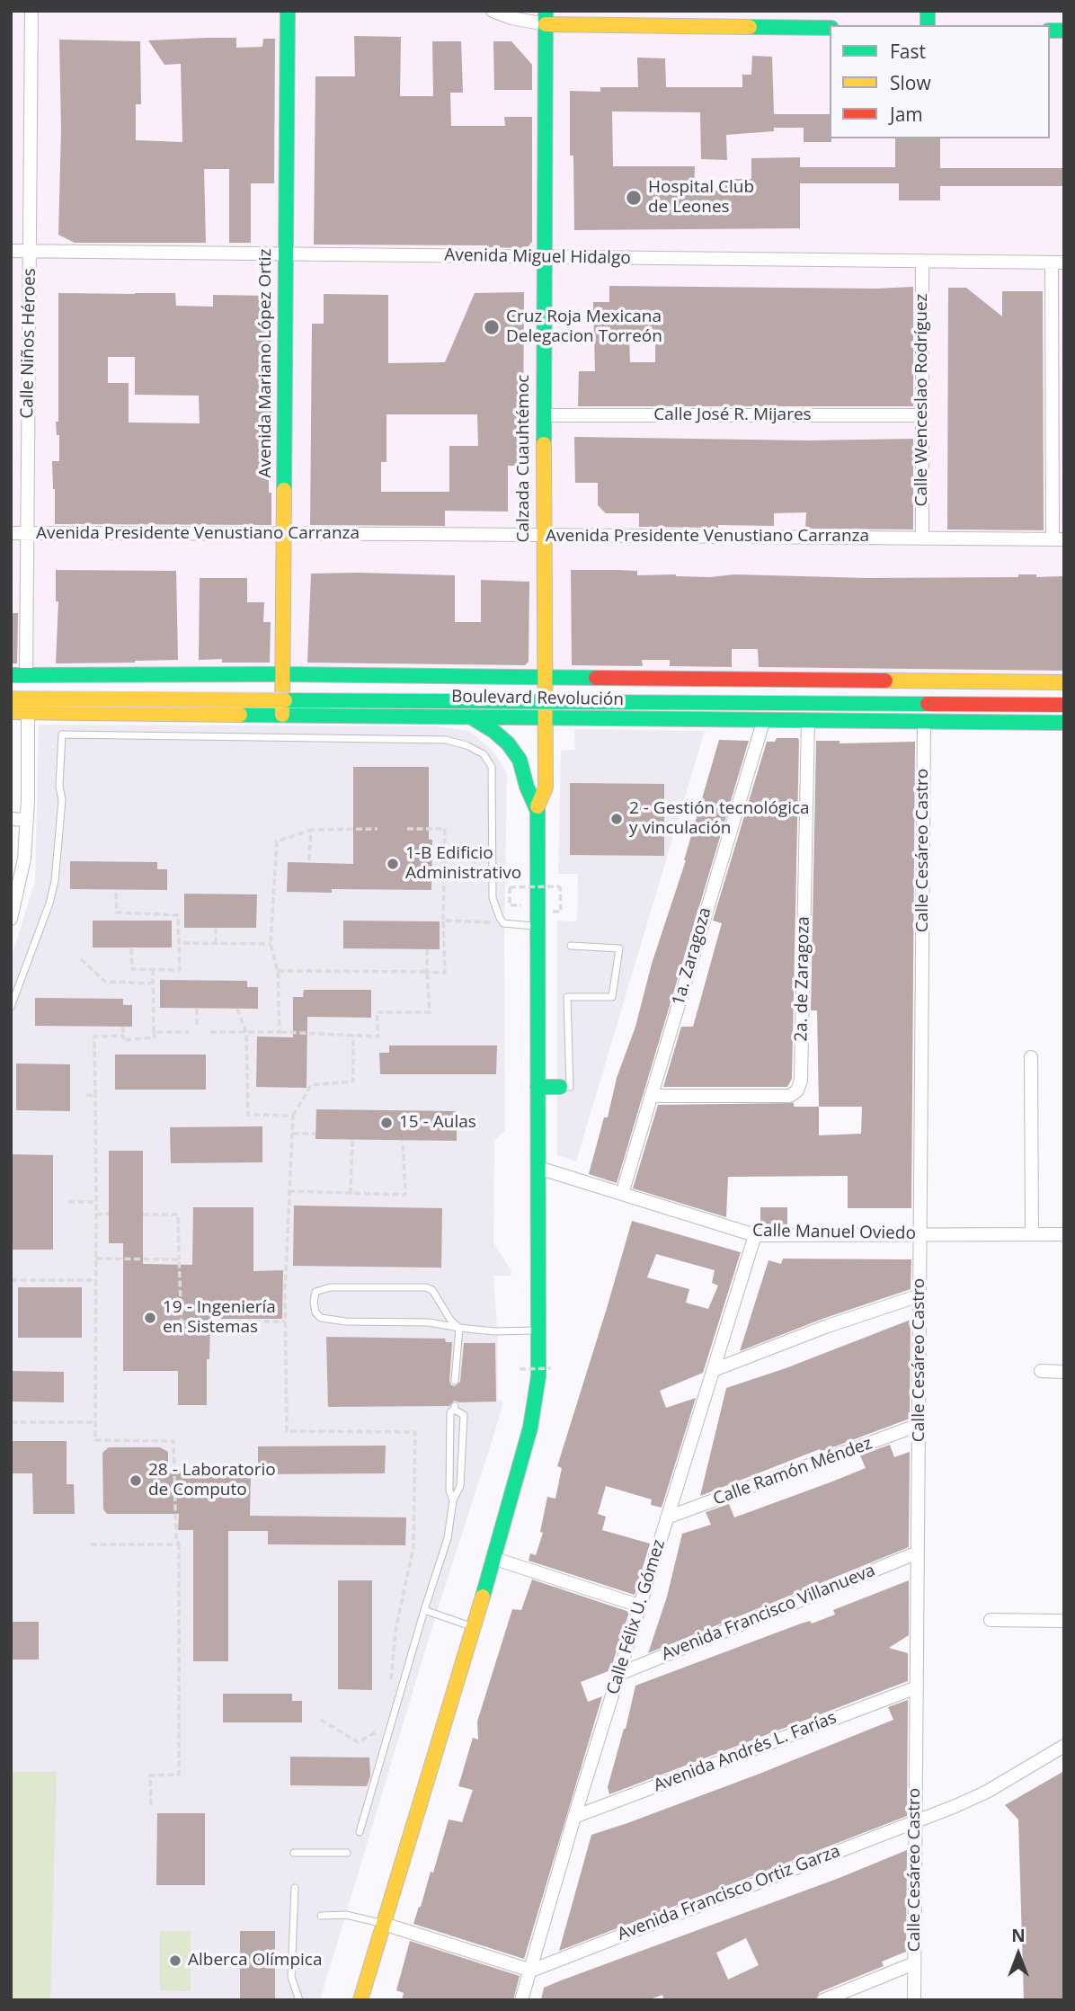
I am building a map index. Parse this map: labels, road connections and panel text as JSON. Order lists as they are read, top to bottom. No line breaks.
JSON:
{"streets":{"main road":["Avenida Mariano López Ortiz","Calzada Cuauhtémoc","Boulevard Revolución"],"street":["Avenida Miguel Hidalgo","Calle Niños Héroes","Calle Wenceslao Rodríguez","Calle José R. Mijares","Avenida Presidente Venustiano Carranza","Calle Cesáreo Castro","1a. Zaragoza","2a. de Zaragoza","Calle Manuel Oviedo","Calle Ramón Méndez","Avenida Francisco Villanueva","Calle Félix U. Gómez","Avenida Andrés L. Farías","Avenida Francisco Ortiz Garza"]},"crossings":[["Avenida Miguel Hidalgo","Calle Niños Héroes"],["Avenida Miguel Hidalgo","Avenida Mariano López Ortiz"],["Avenida Miguel Hidalgo","Calle Wenceslao Rodríguez"],["Avenida Miguel Hidalgo","Calzada Cuauhtémoc"],["Calle Niños Héroes","Avenida Presidente Venustiano Carranza"],["Avenida Mariano López Ortiz","Avenida Presidente Venustiano Carranza"],["Avenida Mariano López Ortiz","Boulevard Revolución"],["Calle Wenceslao Rodríguez","Calle José R. Mijares"],["Calle Wenceslao Rodríguez","Avenida Presidente Venustiano Carranza"],["Calle José R. Mijares","Calzada Cuauhtémoc"],["Calzada Cuauhtémoc","Avenida Presidente Venustiano Carranza"],["Calzada Cuauhtémoc","Boulevard Revolución"],["Boulevard Revolución","Calle Cesáreo Castro"],["Boulevard Revolución","1a. Zaragoza"],["Boulevard Revolución","2a. de Zaragoza"],["Calle Cesáreo Castro","Calle Manuel Oviedo"],["Calle Cesáreo Castro","Calle Ramón Méndez"],["Calle Cesáreo Castro","Avenida Francisco Villanueva"],["Calle Cesáreo Castro","Avenida Andrés L. Farías"],["Calle Cesáreo Castro","Avenida Francisco Ortiz Garza"],["1a. Zaragoza","2a. de Zaragoza"],["1a. Zaragoza","Calle Manuel Oviedo"],["Calle Manuel Oviedo","Calle Félix U. Gómez"],["Calle Ramón Méndez","Calle Félix U. Gómez"],["Avenida Francisco Villanueva","Calle Félix U. Gómez"],["Calle Félix U. Gómez","Avenida Andrés L. Farías"],["Calle Félix U. Gómez","Avenida Francisco Ortiz Garza"]],"places":["Hospital Club de Leones","Cruz Roja Mexicana Delegacion Torreón","2 - Gestión tecnológica y vinculación","1-B Edificio Administrativo","15 - Aulas","19 - Ingeniería en Sistemas","28 - Laboratorio de Computo","Alberca Olímpica"],"legend":["Fast","Slow","Jam"],"north":"top"}
